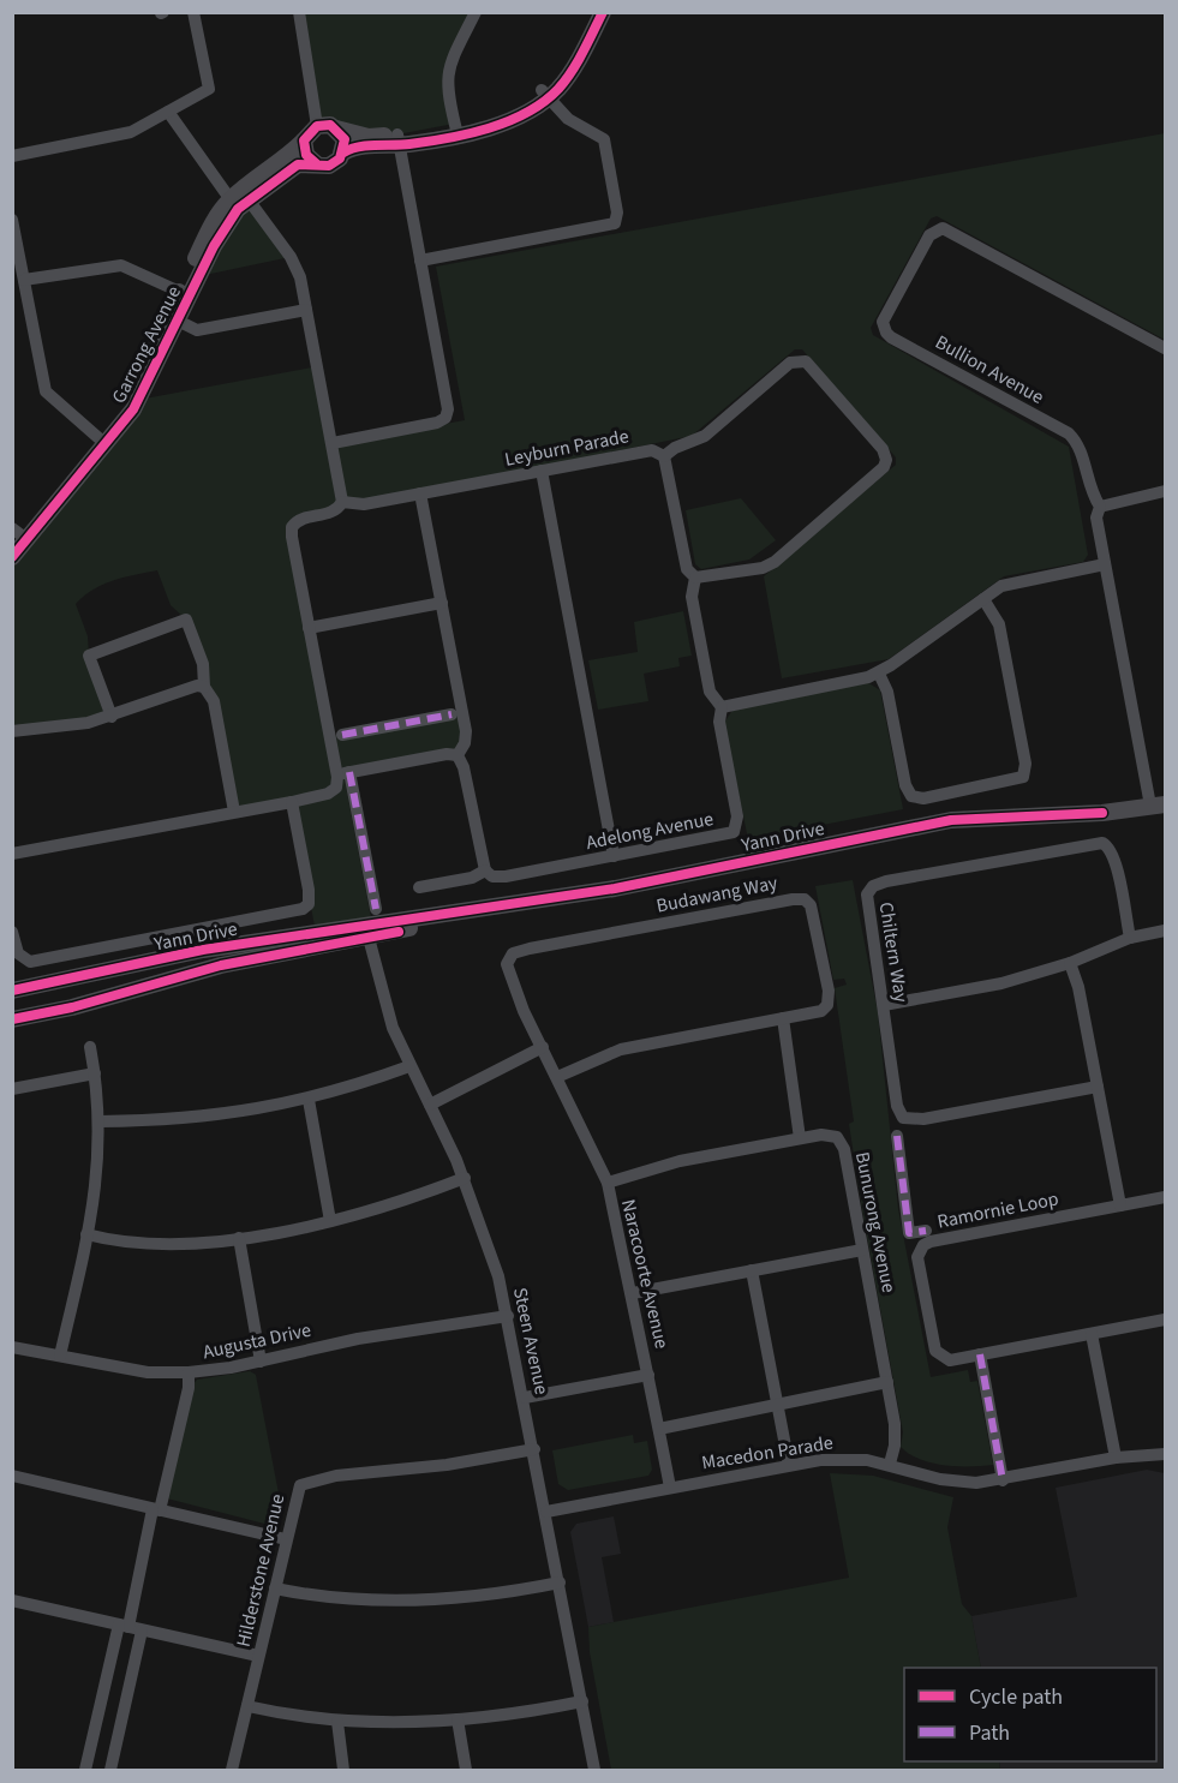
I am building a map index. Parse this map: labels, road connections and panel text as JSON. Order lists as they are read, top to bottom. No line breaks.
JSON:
{"streets":{"street":["Garrong Avenue","Bullion Avenue","Leyburn Parade","Adelong Avenue","Yann Drive","Budawang Way","Chiltern Way","Ramornie Loop","Bunurong Avenue","Naracoorte Avenue","Augusta Drive","Steen Avenue","Macedon Parade","Hilderstone Avenue"]},"crossings":[["Bullion Avenue","Yann Drive"],["Leyburn Parade","Adelong Avenue"],["Yann Drive","Steen Avenue"],["Budawang Way","Naracoorte Avenue"],["Bunurong Avenue","Naracoorte Avenue"],["Bunurong Avenue","Macedon Parade"],["Naracoorte Avenue","Macedon Parade"],["Augusta Drive","Steen Avenue"],["Steen Avenue","Macedon Parade"],["Steen Avenue","Hilderstone Avenue"]],"legend":["Cycle path","Path"]}
